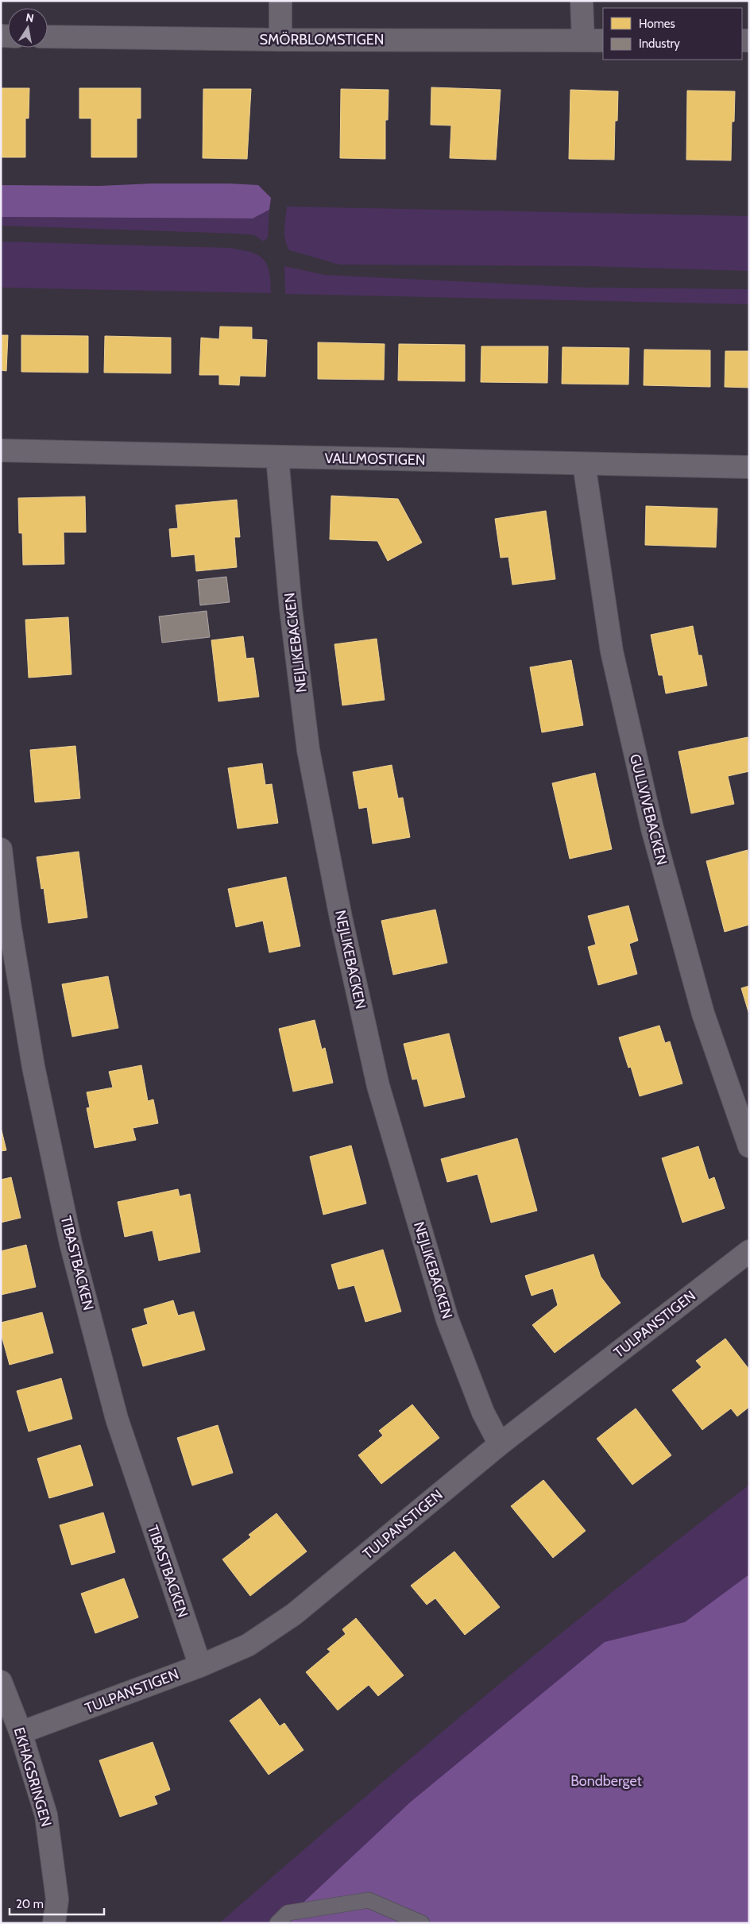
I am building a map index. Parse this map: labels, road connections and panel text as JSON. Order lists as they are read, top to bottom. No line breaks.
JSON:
{"streets":{"street":["SMÖRBLOMSTIGEN","VALLMOSTIGEN","NEJLIKEBACKEN","GULLVIVEBACKEN","TIBASTBACKEN","TULPANSTIGEN","EKHAGSRINGEN"]},"crossings":[["VALLMOSTIGEN","NEJLIKEBACKEN"],["VALLMOSTIGEN","GULLVIVEBACKEN"],["NEJLIKEBACKEN","TULPANSTIGEN"],["TIBASTBACKEN","TULPANSTIGEN"],["TULPANSTIGEN","EKHAGSRINGEN"]],"parks":["Bondberget"],"legend":["Homes","Industry"],"scale_bar":"20 m","north":"top"}
